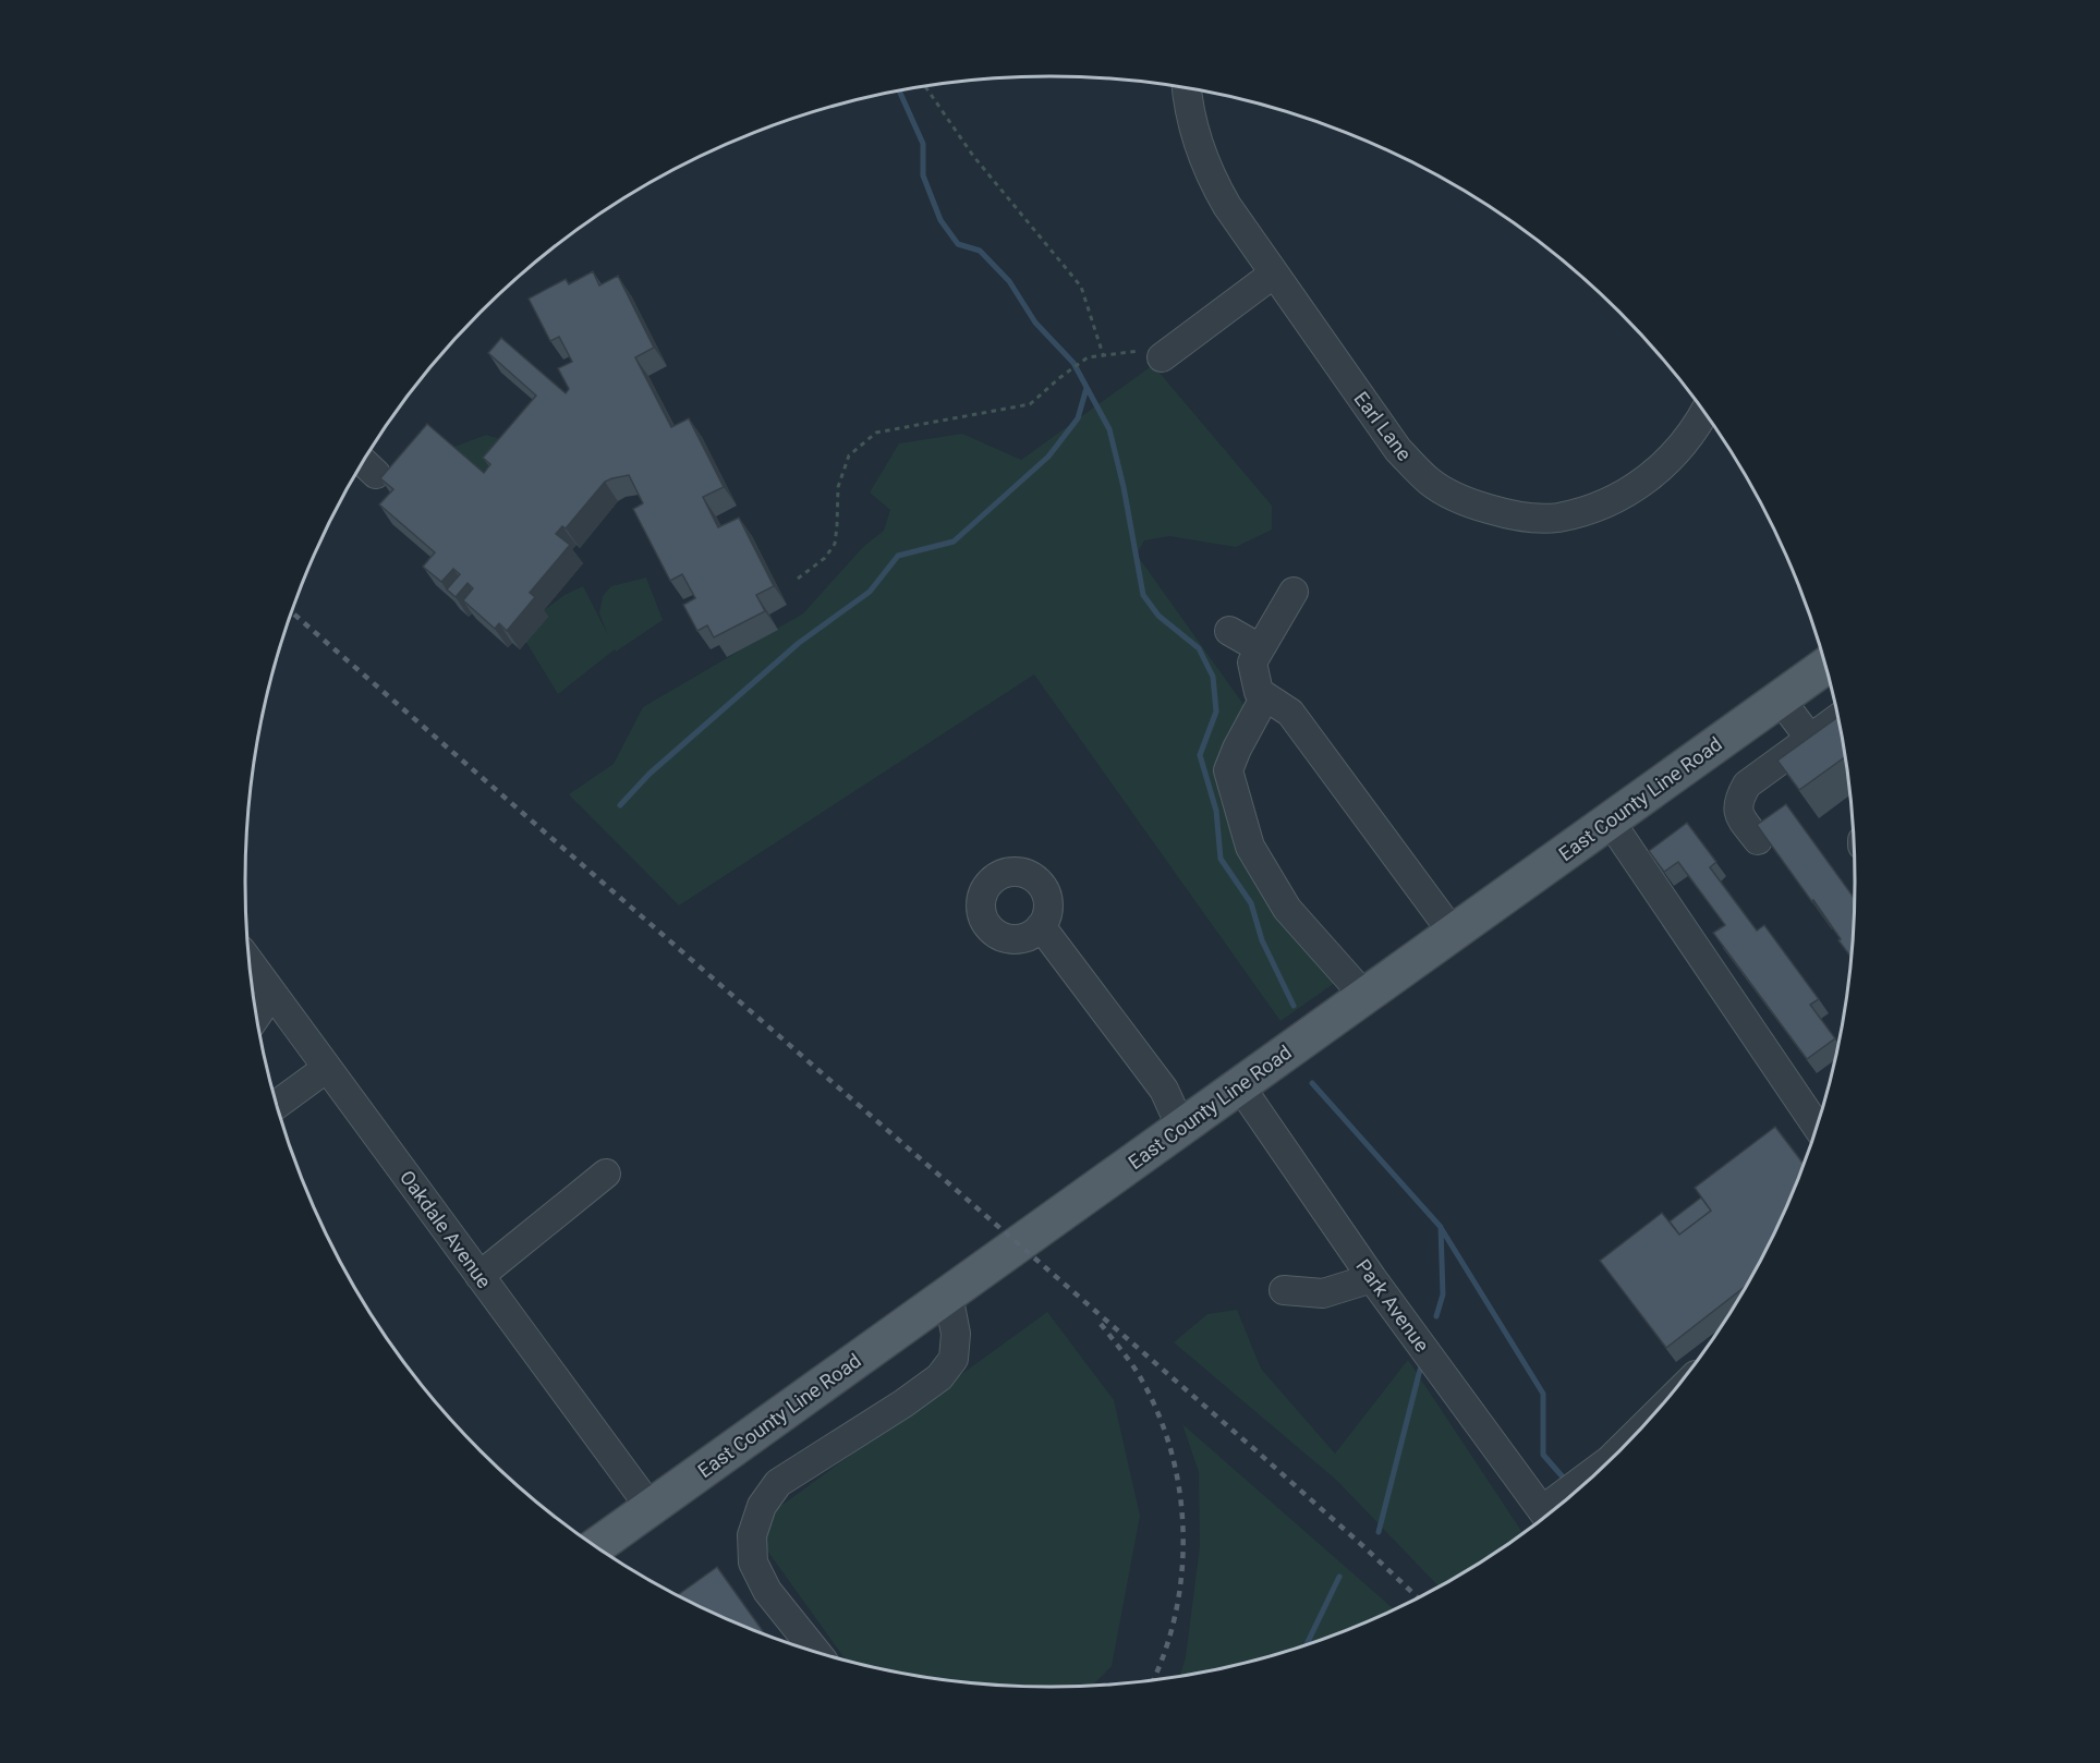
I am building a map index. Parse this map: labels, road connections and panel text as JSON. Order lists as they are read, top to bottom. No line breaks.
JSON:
{"streets":{"main road":["East County Line Road"],"street":["Earl Lane","Oakdale Avenue","Park Avenue"]},"crossings":[["East County Line Road","Oakdale Avenue"],["East County Line Road","Park Avenue"]]}
